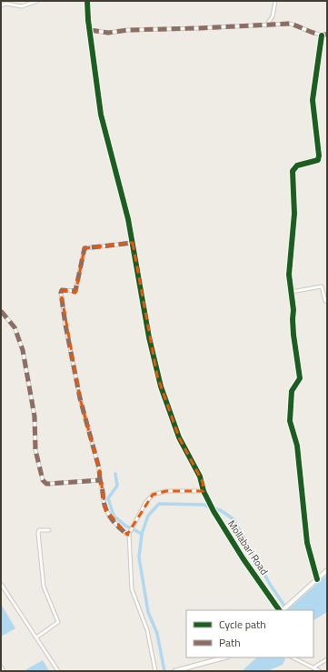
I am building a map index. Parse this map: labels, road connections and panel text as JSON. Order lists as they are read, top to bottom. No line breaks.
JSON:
{"streets":{"street":["Mollabari Road"]},"legend":["Cycle path","Path"]}
